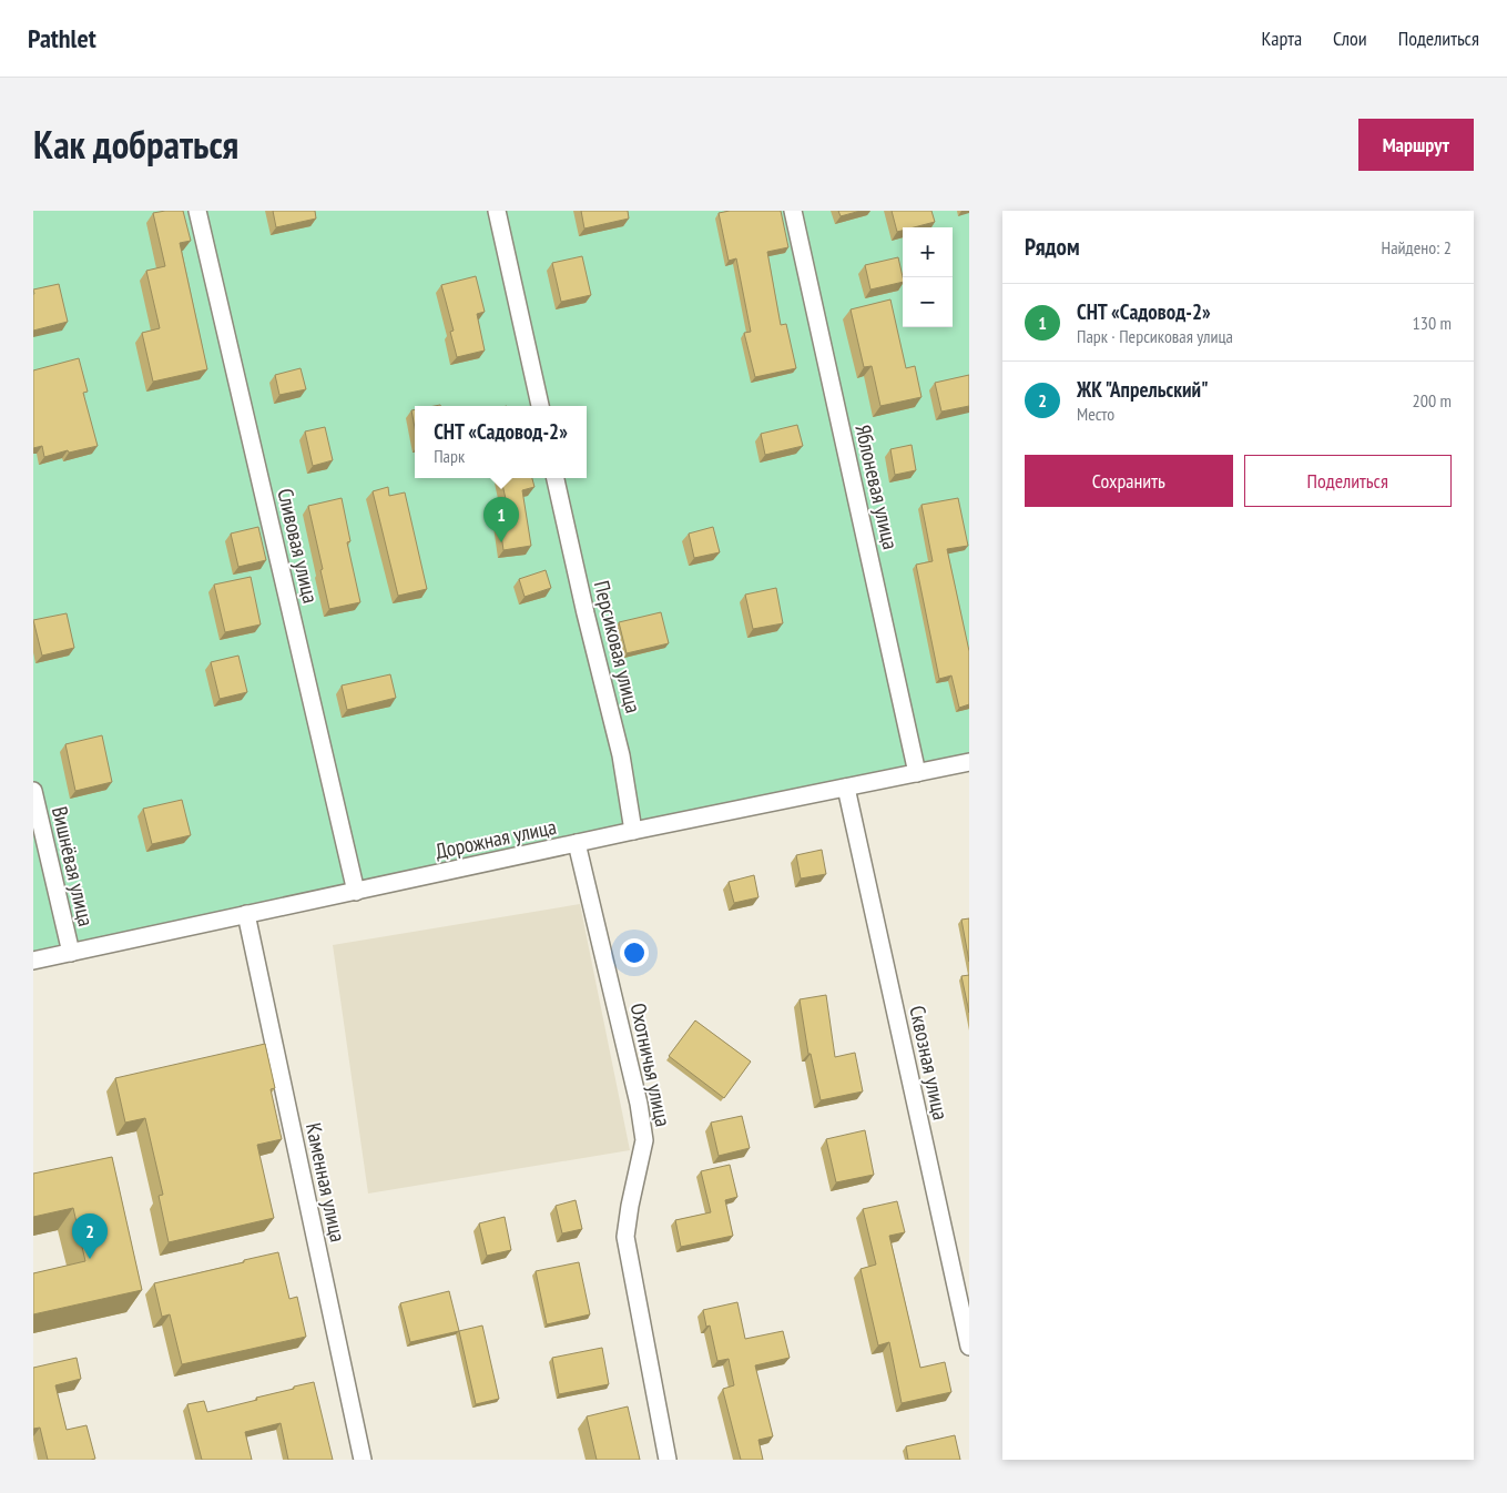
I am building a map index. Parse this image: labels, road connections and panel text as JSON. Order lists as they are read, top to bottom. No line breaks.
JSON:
{"streets":{"street":["Яблоневая улица","Сливовая улица","Персиковая улица","Дорожная улица","Вишнёвая улица","Сквозная улица","Охотничья улица","Каменная улица"]},"crossings":[["Яблоневая улица","Дорожная улица"],["Сливовая улица","Дорожная улица"],["Персиковая улица","Дорожная улица"],["Дорожная улица","Вишнёвая улица"],["Дорожная улица","Сквозная улица"],["Дорожная улица","Охотничья улица"],["Дорожная улица","Каменная улица"]],"page":{"header":"Pathlet","nav":["Карта","Слои","Поделиться"],"title":"Как добраться","buttons":["Маршрут",["Сохранить","Поделиться"]],"heading":["Рядом","Найдено: 2"],"map_buttons":["+","−"],"list":[{"mark":"1","name":"СНТ «Садовод-2»","note":"Парк · Персиковая улица","value":"130 m"},{"mark":"2","name":"ЖК \"Апрельский\"","note":"Место","value":"200 m"}],"popup":["СНТ «Садовод-2»","Парк"],"pins":["1","2"]}}
